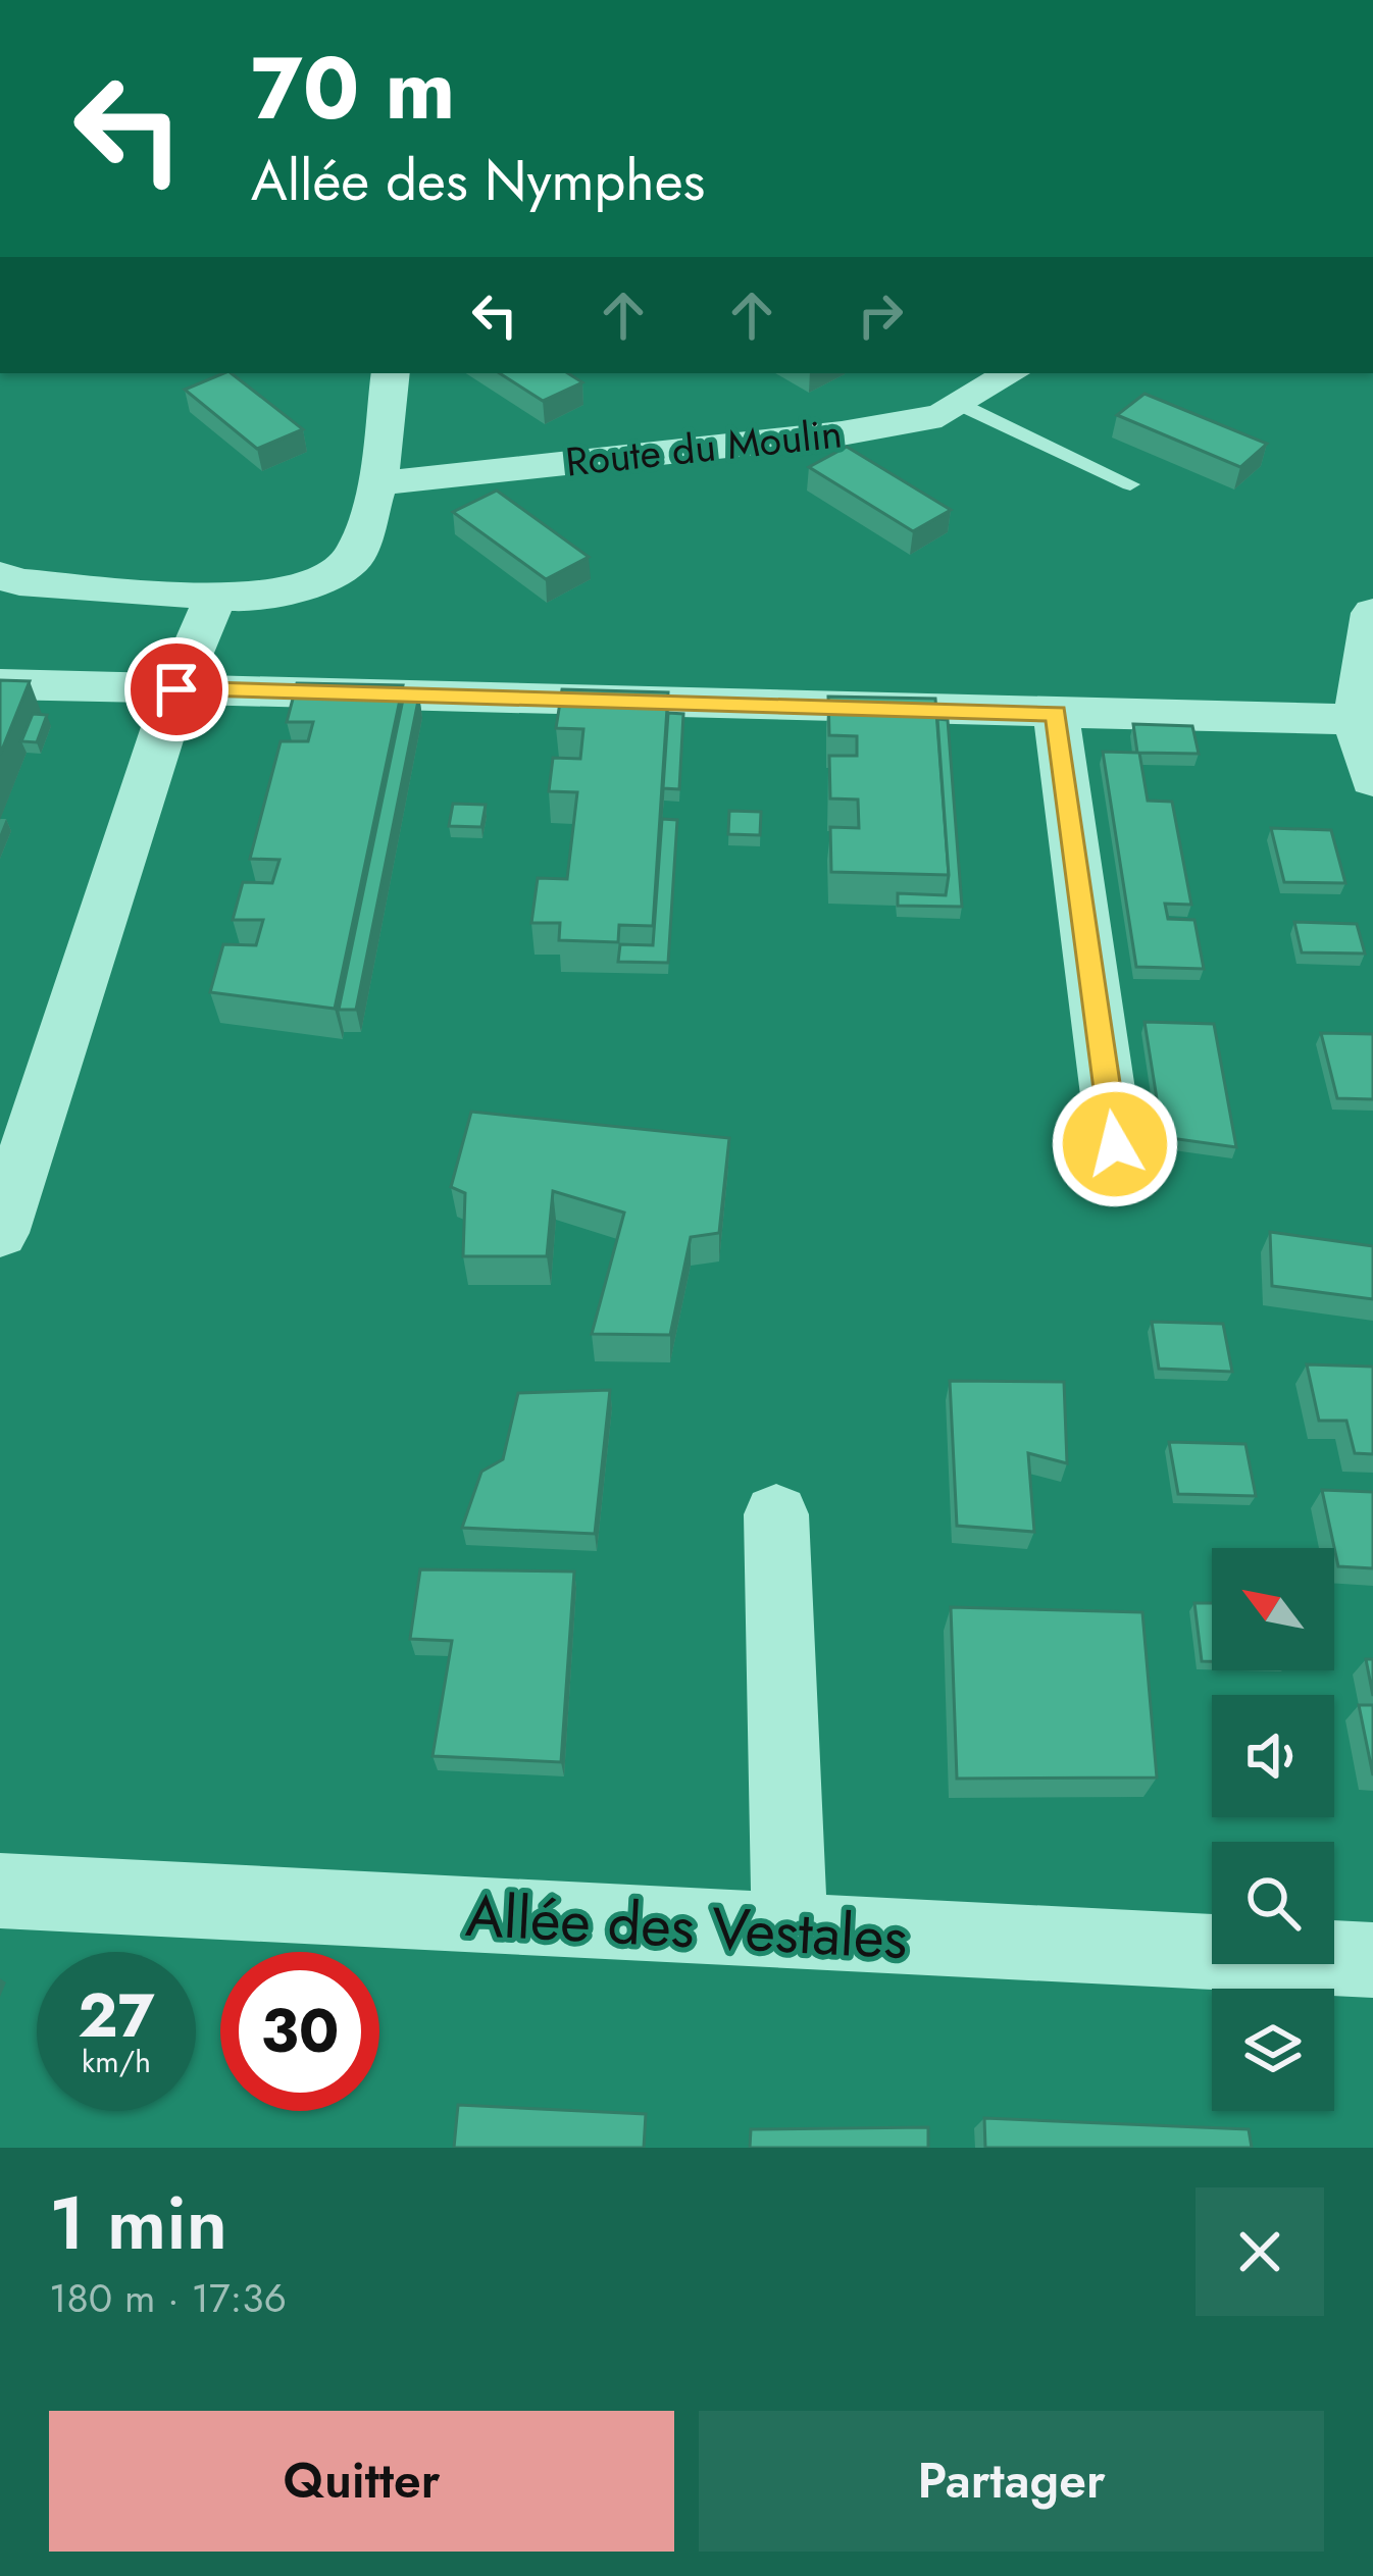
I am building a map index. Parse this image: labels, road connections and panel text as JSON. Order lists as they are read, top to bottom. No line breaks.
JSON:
{"streets":{"street":["Route du Moulin","Allée des Vestales"]},"north":"top left","page":{"turn":["70 m","Allée des Nymphes"],"speed":"27 km/h","limit":"30","heading":["1 min","180 m · 17:36"],"buttons":["Quitter","Partager"]}}
